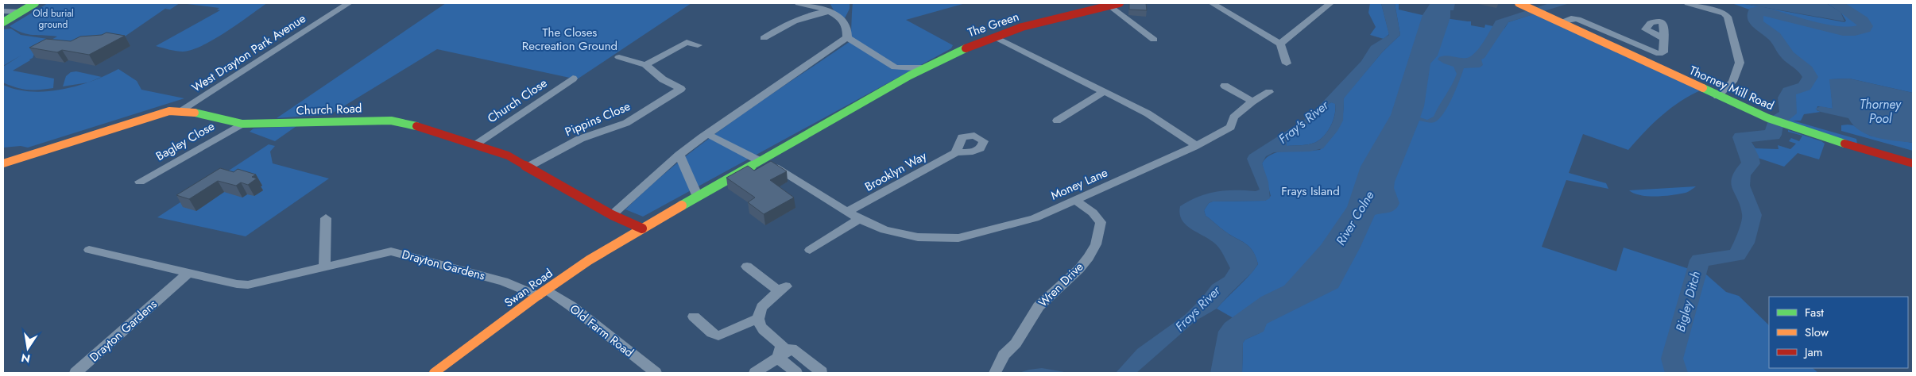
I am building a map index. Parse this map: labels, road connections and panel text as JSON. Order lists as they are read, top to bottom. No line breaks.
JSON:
{"streets":{"street":["The Green","West Drayton Park Avenue","Thorney Mill Road","Church Close","Church Road","Pippins Close","Bagley Close","Brooklyn Way","Money Lane","Drayton Gardens","Wren Drive","Swan Road","Old Farm Road"]},"crossings":[["The Green","Church Road"],["The Green","Money Lane"],["The Green","Swan Road"],["West Drayton Park Avenue","Church Road"],["Church Close","Church Road"],["Church Road","Pippins Close"],["Church Road","Bagley Close"],["Church Road","Swan Road"],["Brooklyn Way","Money Lane"],["Money Lane","Wren Drive"],["Drayton Gardens","Swan Road"],["Drayton Gardens","Old Farm Road"],["Swan Road","Old Farm Road"]],"water":["Thorney Pool","Fray's River","River Colne","Bigley Ditch","Frays River"],"parks":["Old burial ground","The Closes Recreation Ground","Frays Island"],"legend":["Fast","Slow","Jam"],"north":"bottom"}
